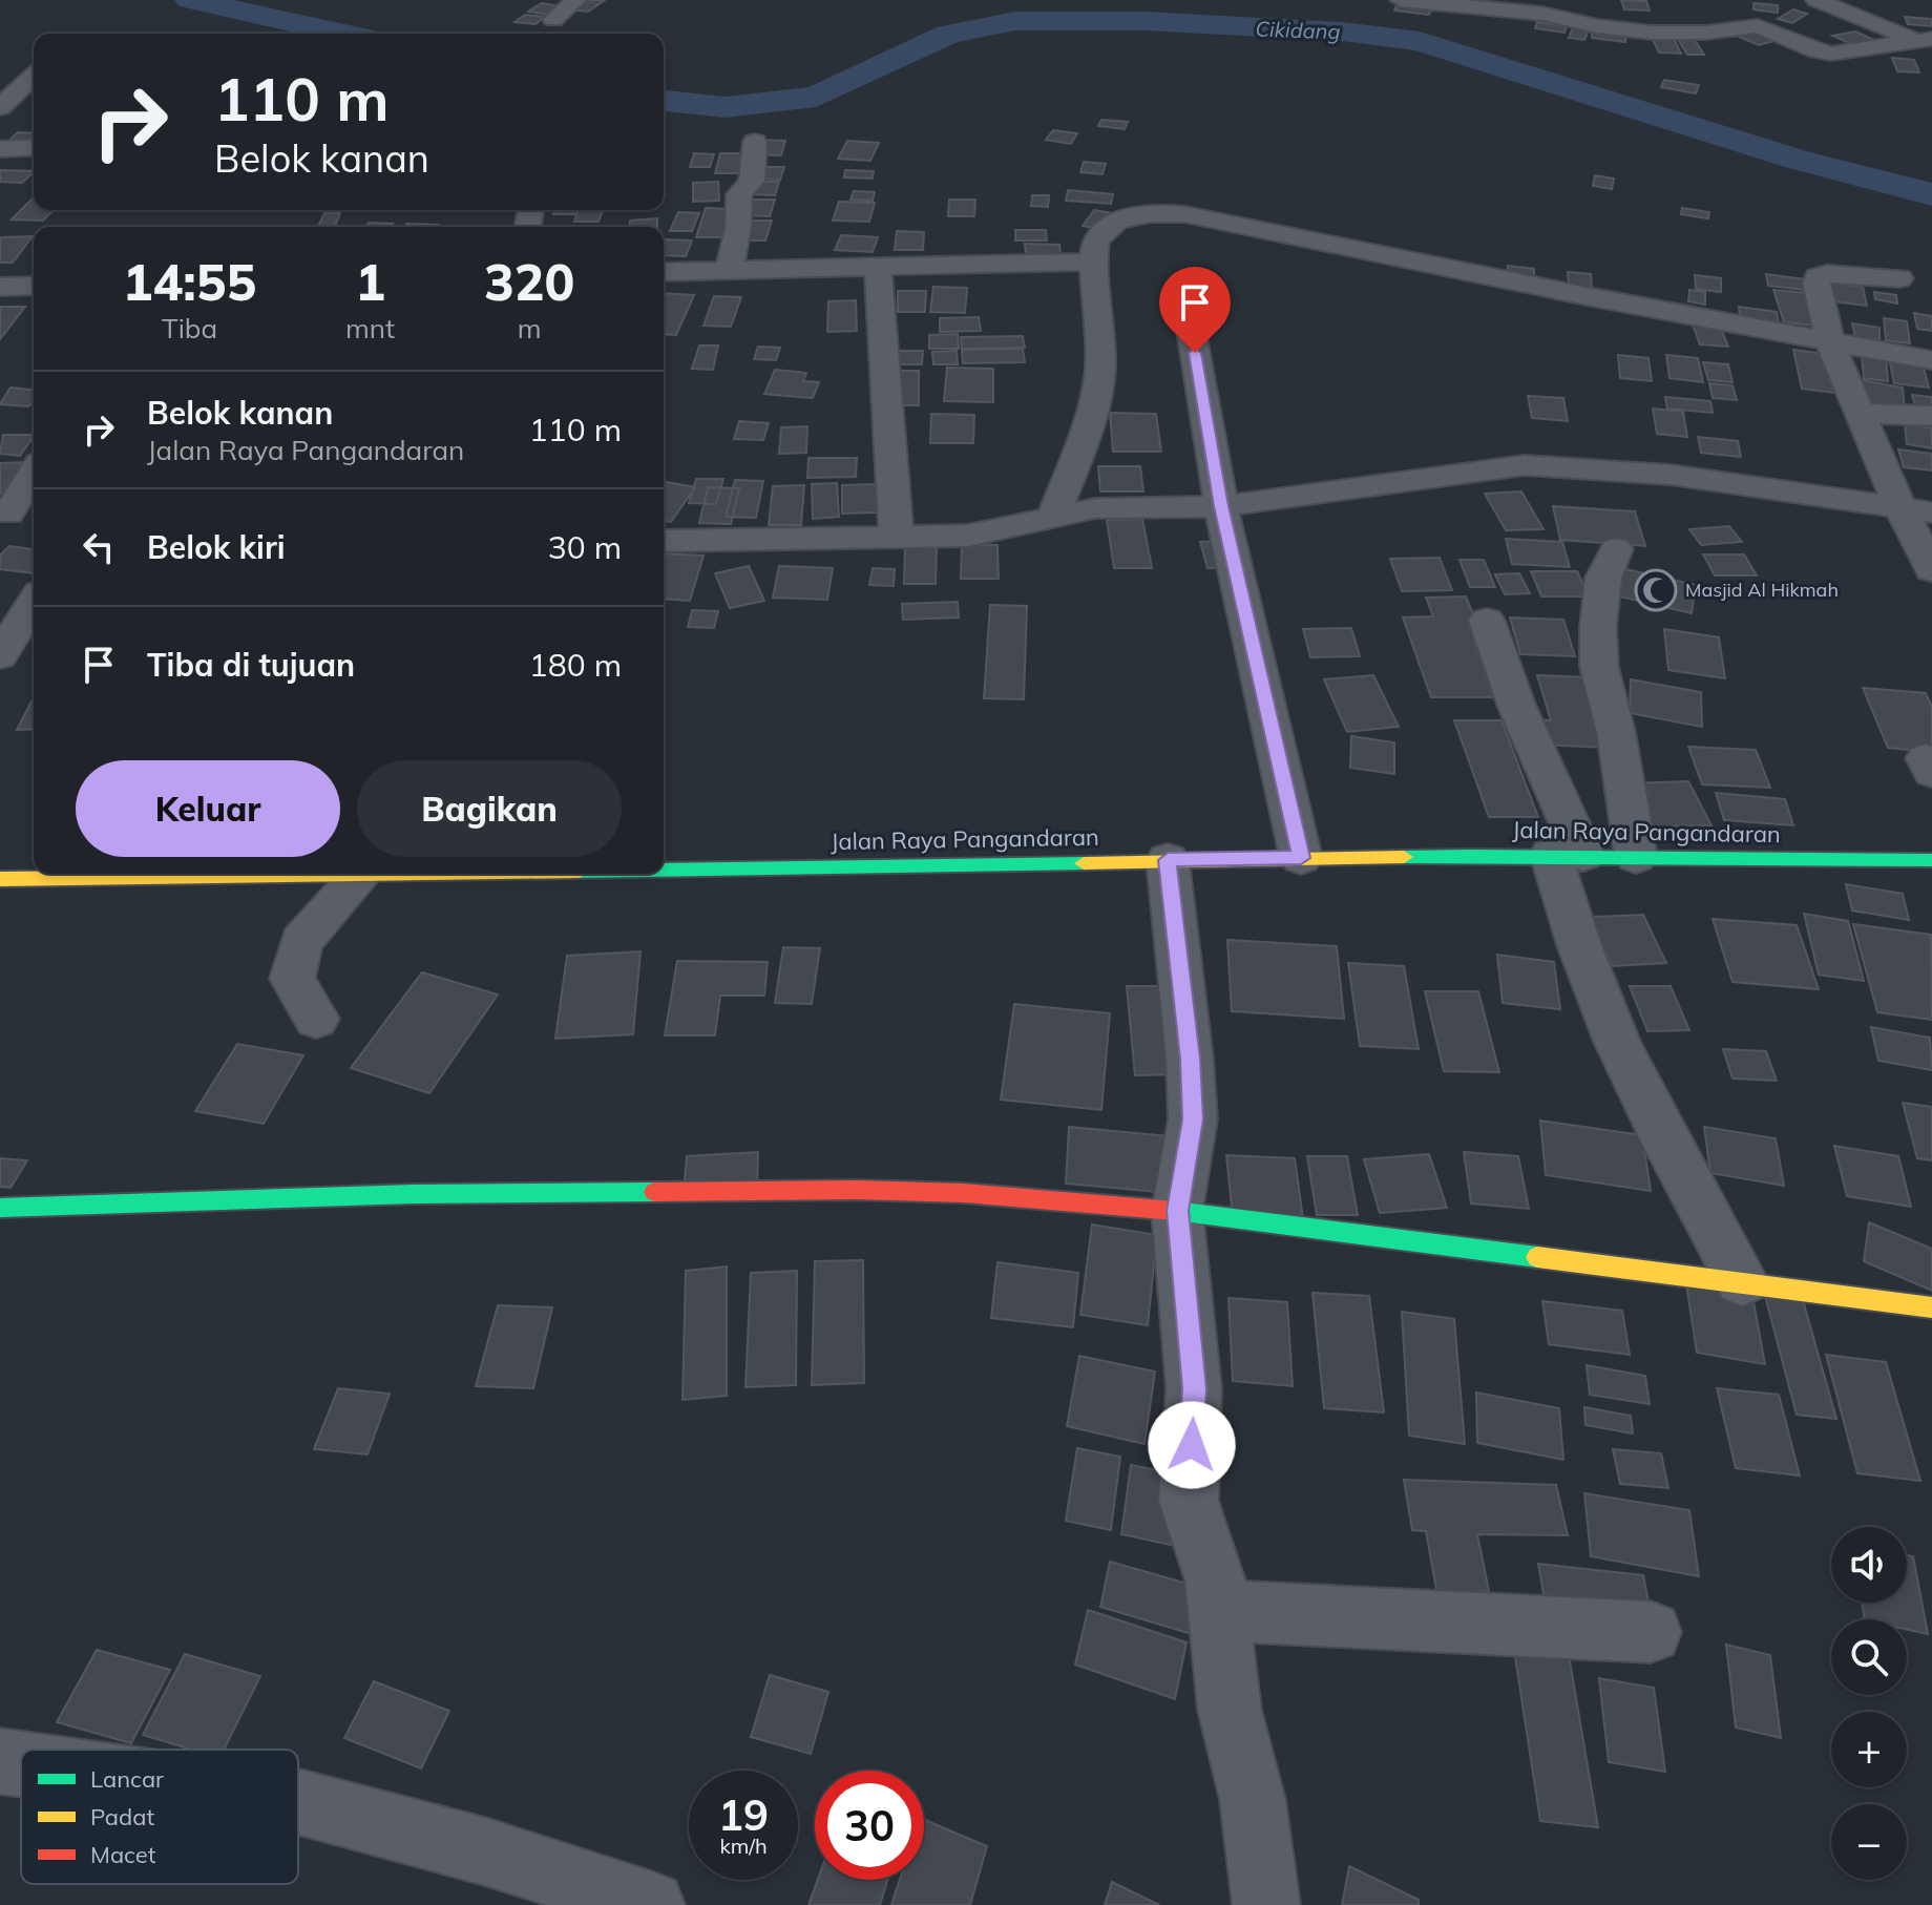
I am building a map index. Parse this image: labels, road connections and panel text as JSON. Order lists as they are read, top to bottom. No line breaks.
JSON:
{"streets":{"main road":["Jalan Raya Pangandaran"]},"water":["Cikidang"],"places":{"mosque":["Masjid Al Hikmah"]},"legend":["Lancar","Padat","Macet"],"page":{"turn":["110 m","Belok kanan"],"eta":["14:55","Tiba","1","mnt","320","m"],"list":[{"name":"Belok kanan","note":"Jalan Raya Pangandaran","value":"110 m"},{"name":"Belok kiri","value":"30 m"},{"name":"Tiba di tujuan","value":"180 m"}],"buttons":["Keluar","Bagikan"],"map_buttons":["+","−"],"speed":"19 km/h","limit":"30"}}
